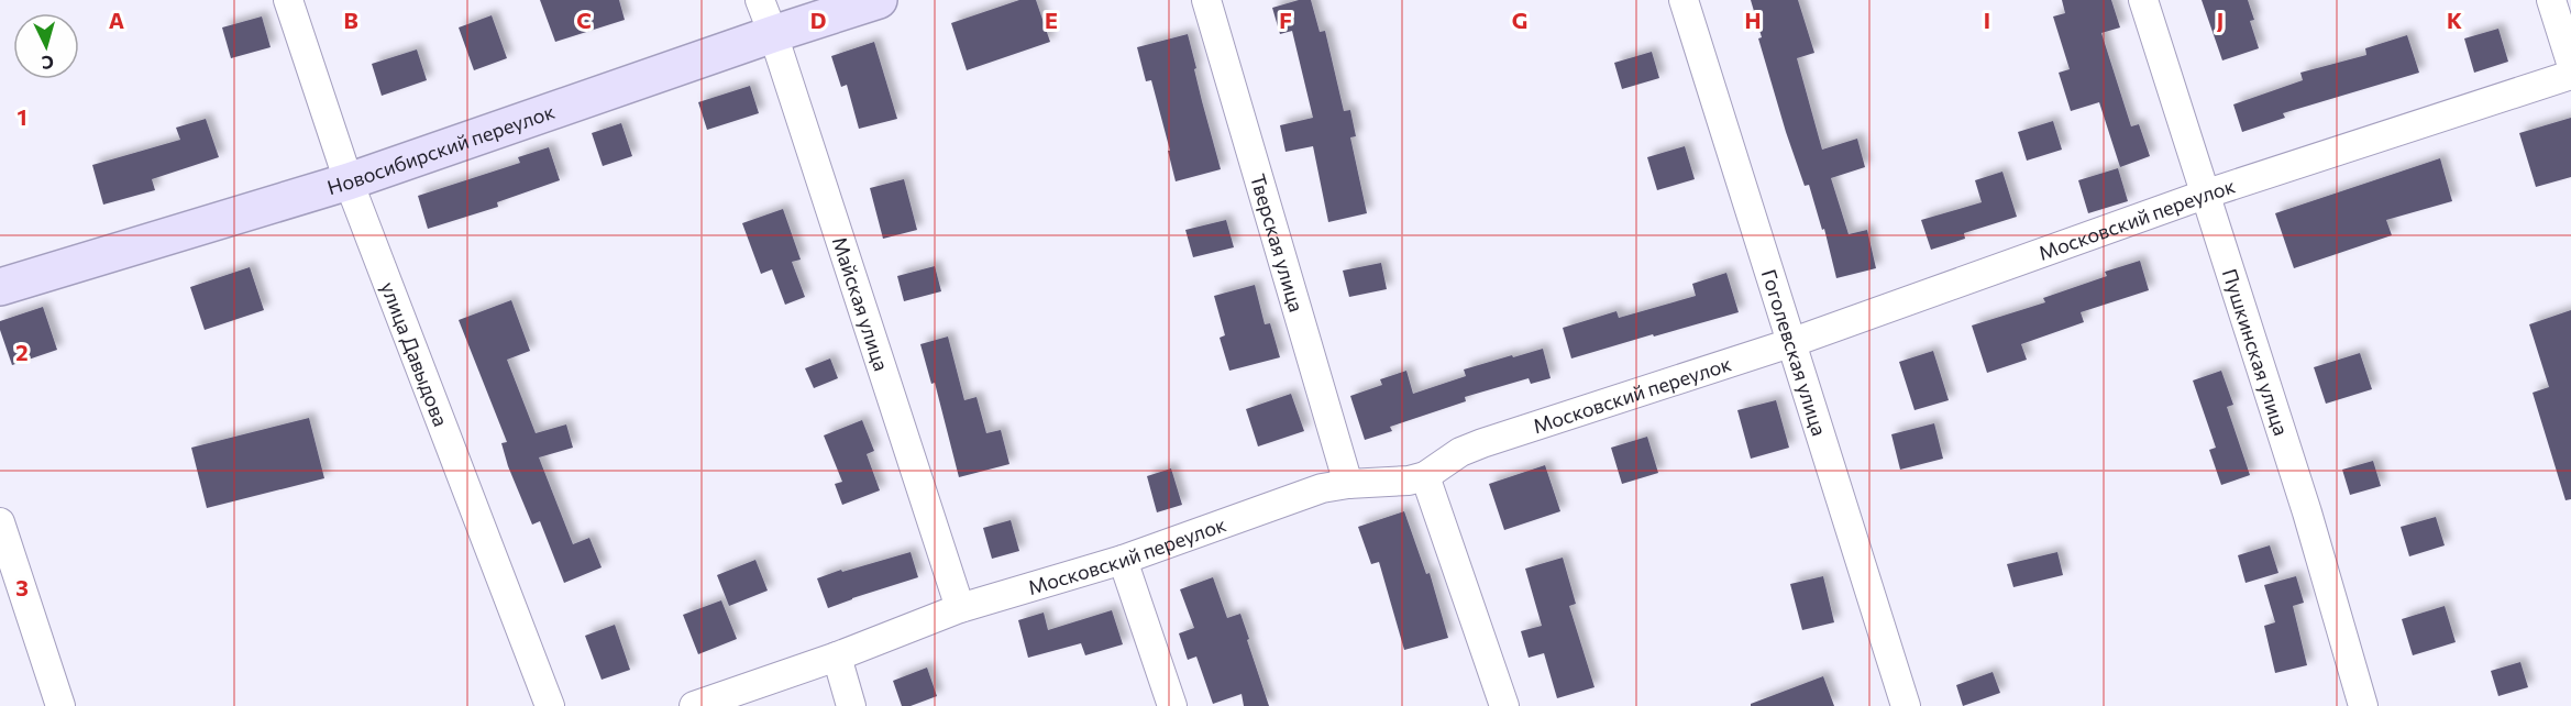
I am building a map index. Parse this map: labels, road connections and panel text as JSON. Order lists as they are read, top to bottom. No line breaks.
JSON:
{"streets":{"street":["Новосибирский переулок","Московский переулок","Тверская улица","Майская улица","Пушкинская улица","Гоголевская улица","улица Давыдова"]},"crossings":[["Новосибирский переулок","Майская улица"],["Новосибирский переулок","улица Давыдова"],["Московский переулок","Тверская улица"],["Московский переулок","Майская улица"],["Московский переулок","Пушкинская улица"],["Московский переулок","Гоголевская улица"]],"north":"bottom","grid":{"columns":["A","B","C","D","E","F","G","H","I","J","K"],"rows":["1","2","3"]}}
